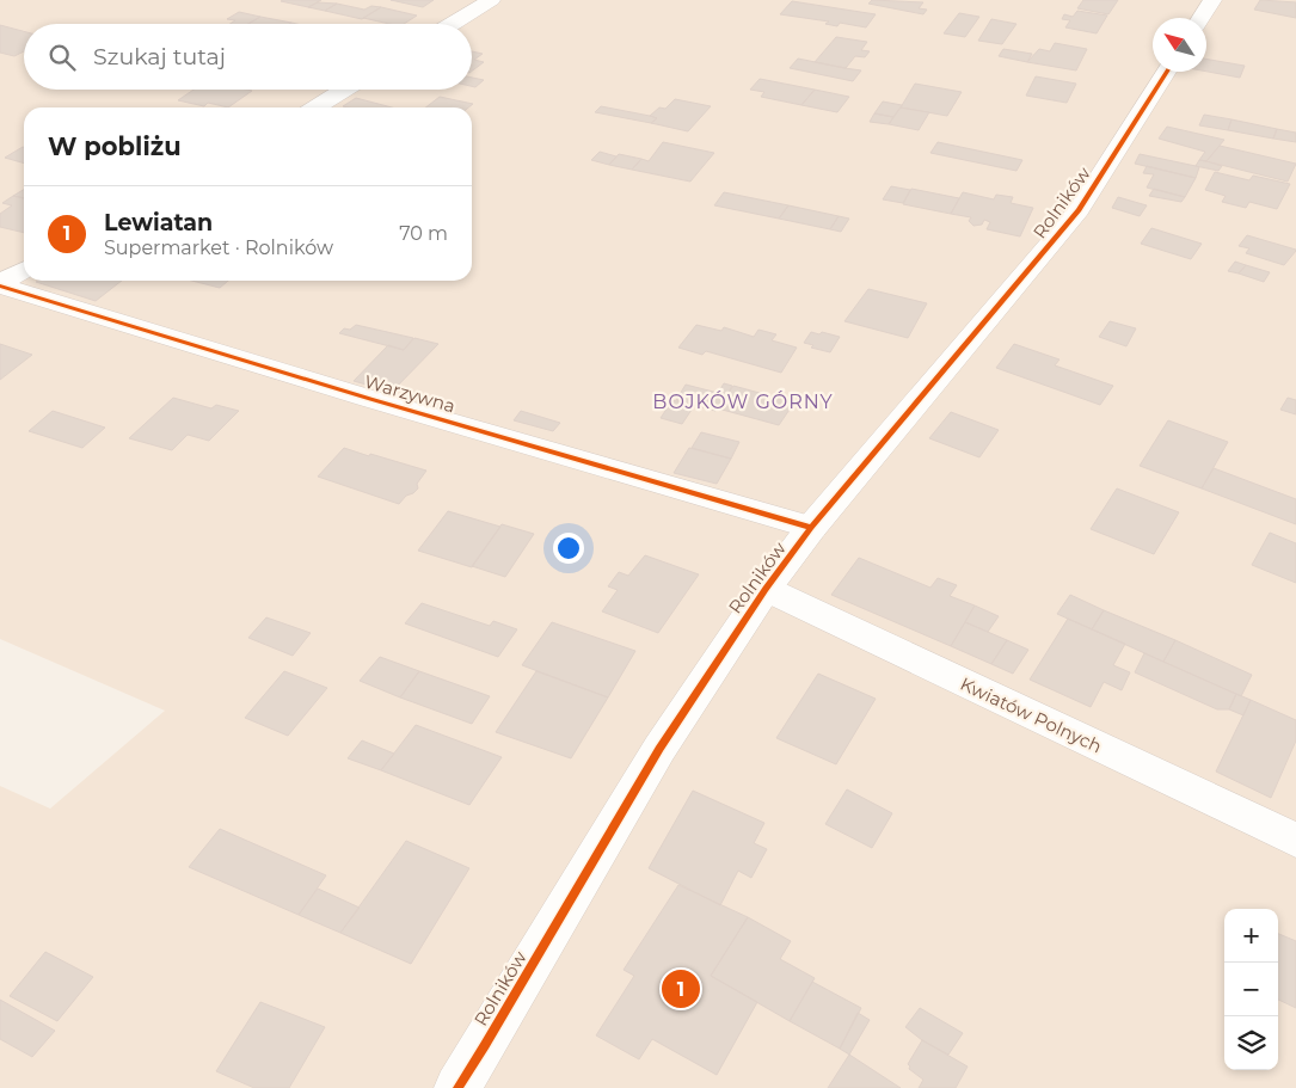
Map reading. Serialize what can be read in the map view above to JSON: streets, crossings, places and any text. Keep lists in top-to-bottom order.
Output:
{
  "streets": {
    "street": ["Rolników", "Warzywna", "Kwiatów Polnych"]
  },
  "crossings": [
    ["Rolników", "Warzywna"],
    ["Rolników", "Kwiatów Polnych"]
  ],
  "districts": ["BOJKÓW GÓRNY"],
  "north": "top left",
  "page": {
    "search": "Szukaj tutaj",
    "heading": "W pobliżu",
    "list": [
      {
        "mark": "1",
        "name": "Lewiatan",
        "note": "Supermarket · Rolników",
        "value": "70 m"
      }
    ],
    "map_buttons": ["+", "−"],
    "pins": "1"
  }
}
